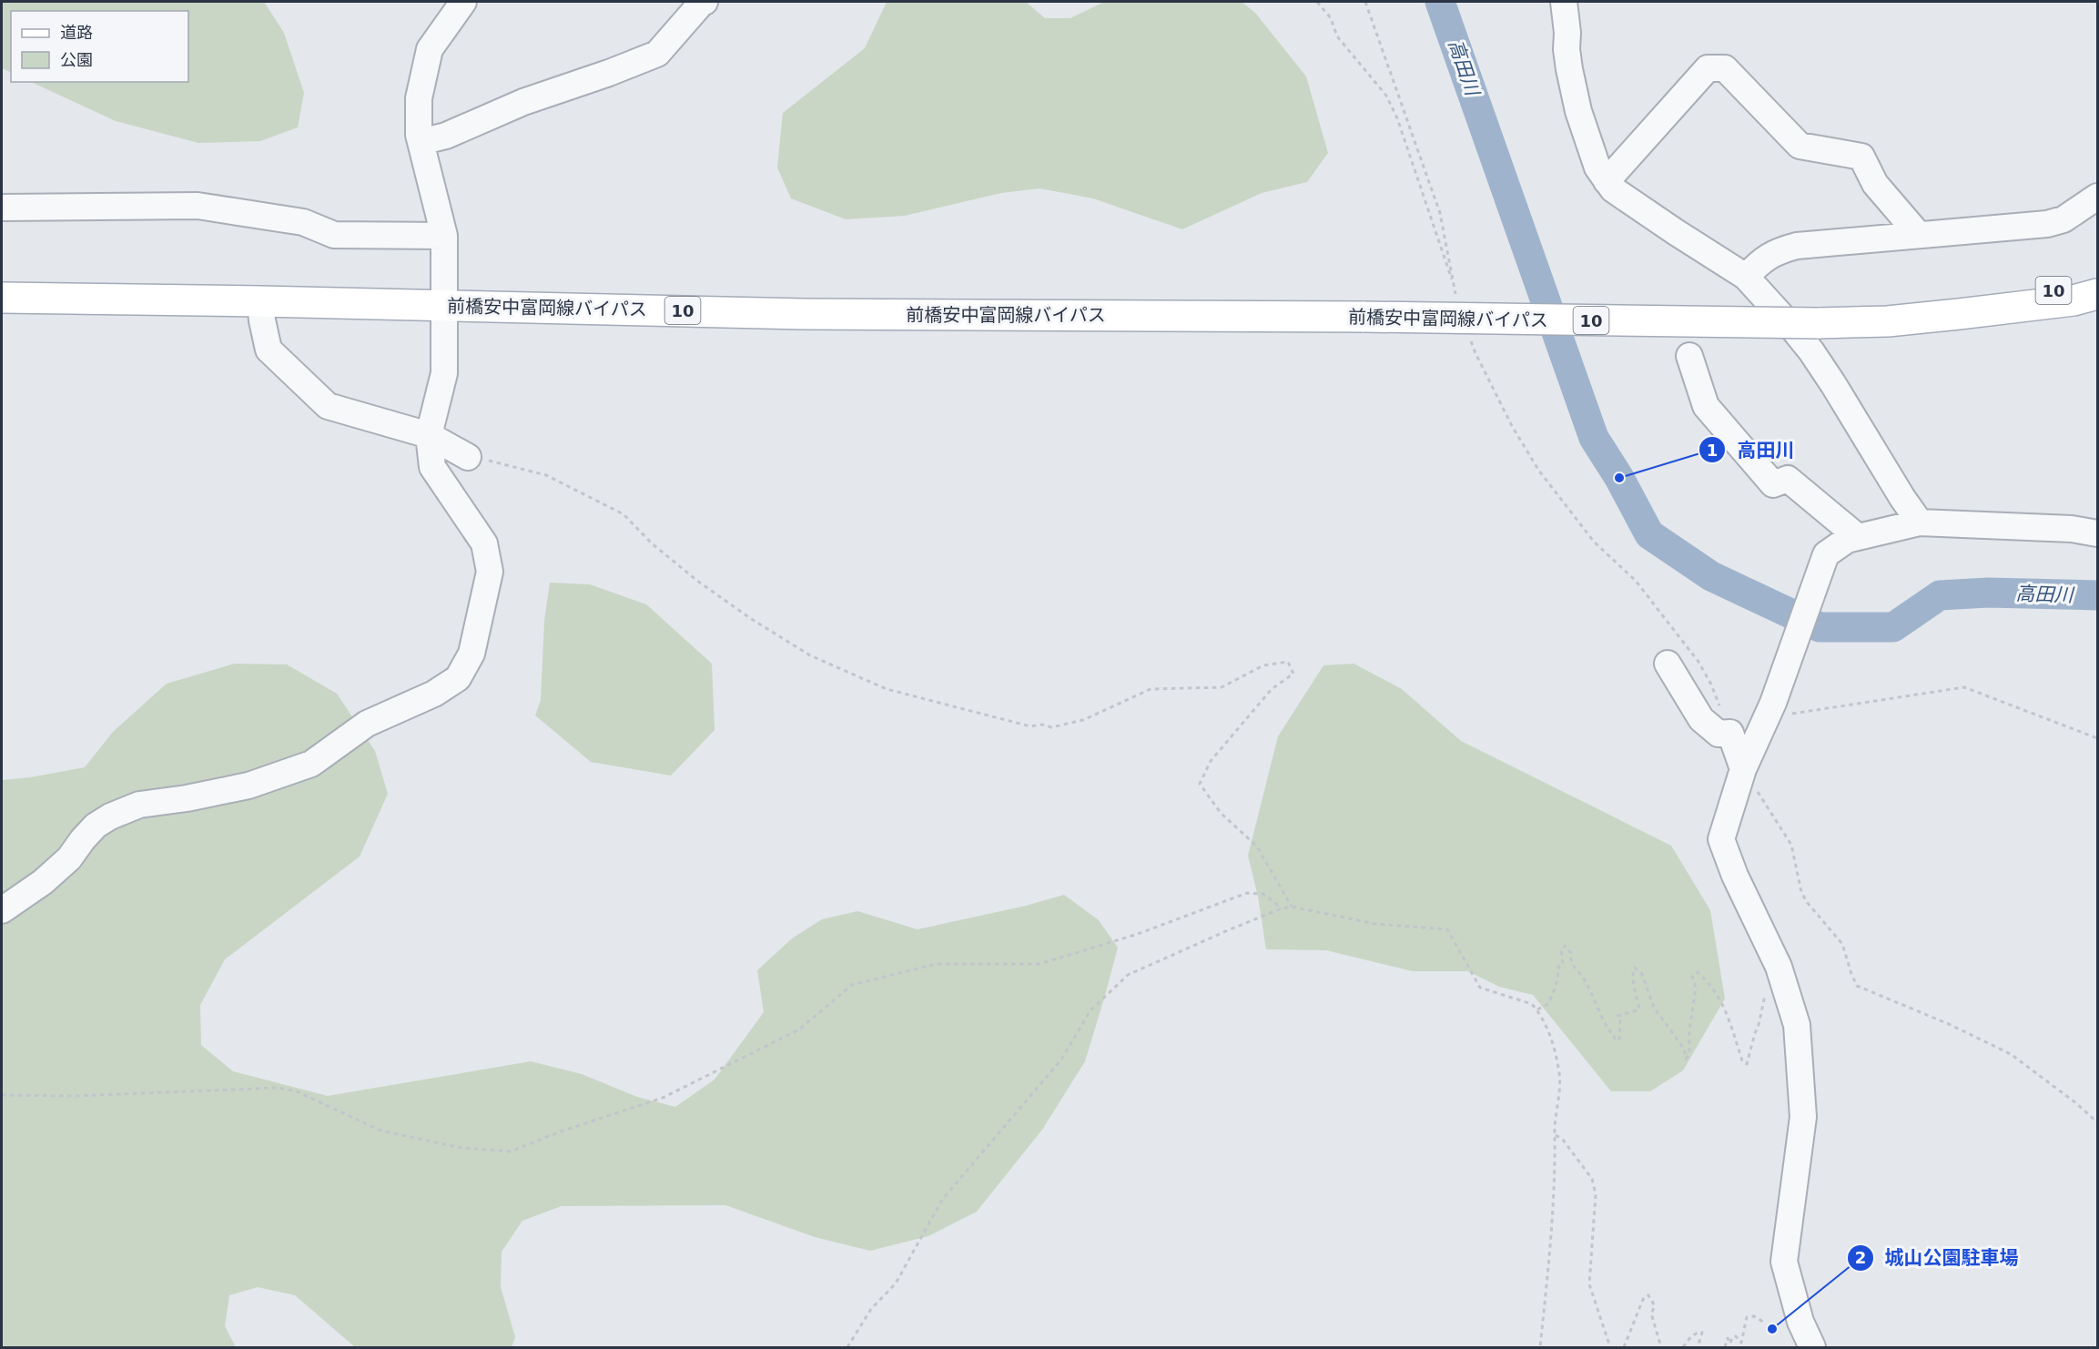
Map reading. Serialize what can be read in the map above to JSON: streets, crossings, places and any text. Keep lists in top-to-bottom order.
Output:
{
  "streets": {
    "main road": ["10", "前橋安中富岡線バイパス"]
  },
  "water": ["高田川"],
  "places": ["高田川", "城山公園駐車場"],
  "legend": ["道路", "公園"]
}
